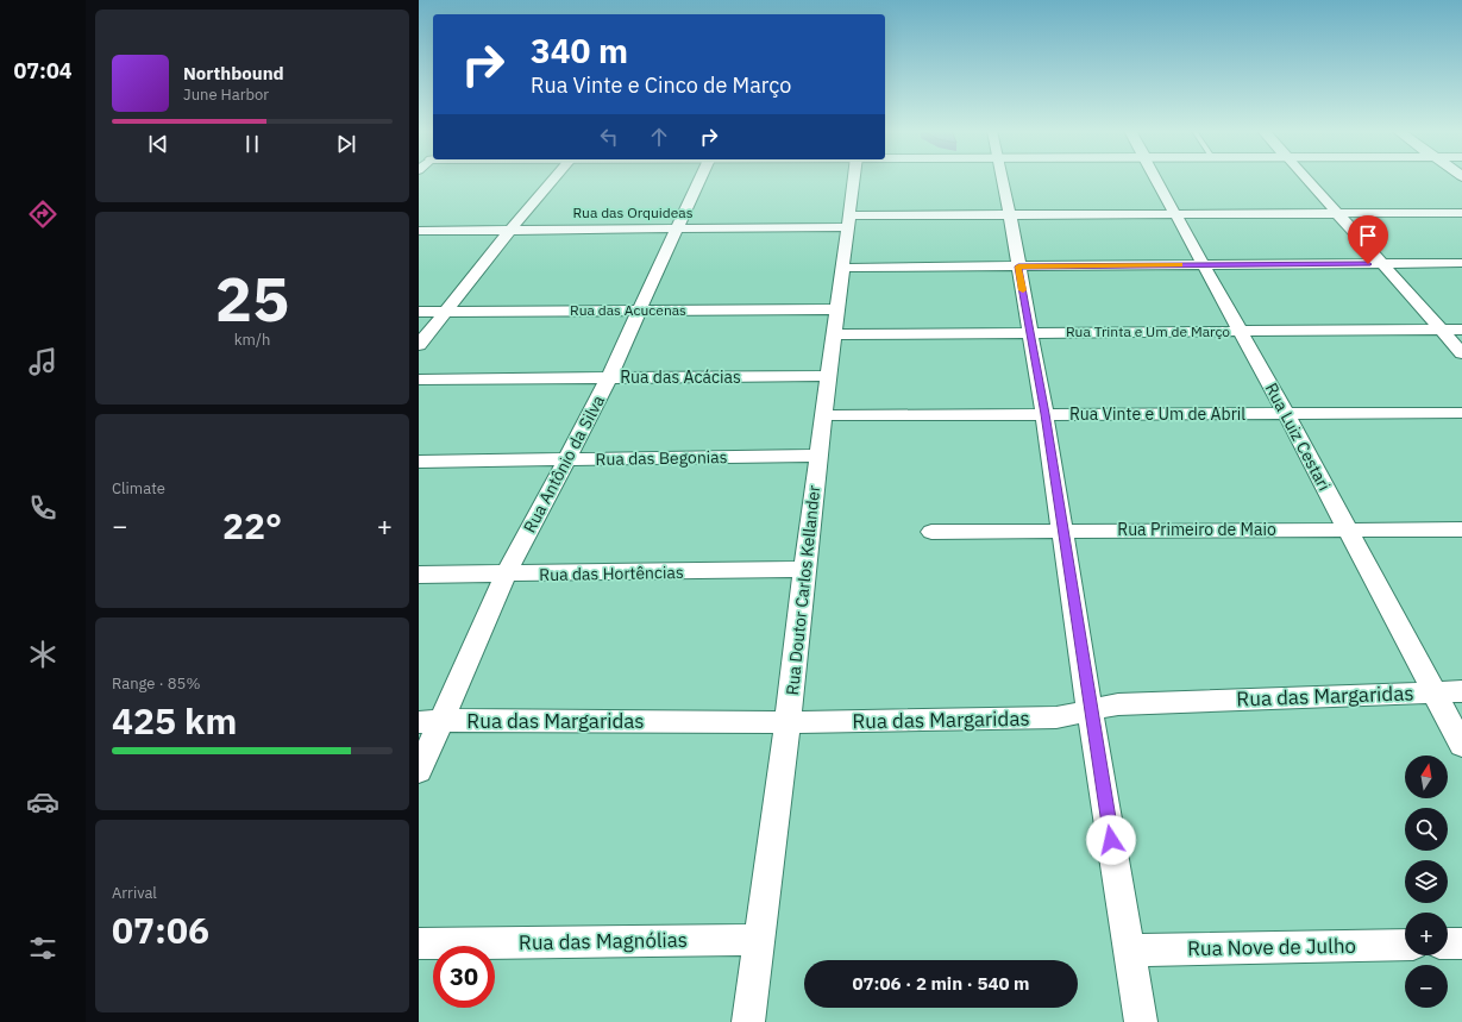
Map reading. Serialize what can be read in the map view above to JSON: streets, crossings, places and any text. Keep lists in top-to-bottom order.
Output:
{
  "streets": {
    "street": [
      "Rua das Orquideas",
      "Rua das Acucenas",
      "Rua Trinta e Um de Março",
      "Rua das Acácias",
      "Rua Vinte e Um de Abril",
      "Rua Luiz Cestari",
      "Rua das Begonias",
      "Rua Antônio da Silva",
      "Rua Primeiro de Maio",
      "Rua das Hortências",
      "Rua Doutor Carlos Kellander",
      "Rua das Margaridas",
      "Rua das Magnólias",
      "Rua Nove de Julho"
    ]
  },
  "crossings": [
    ["Rua das Orquideas", "Rua Luiz Cestari"],
    ["Rua das Orquideas", "Rua Antônio da Silva"],
    ["Rua das Orquideas", "Rua Doutor Carlos Kellander"],
    ["Rua das Acucenas", "Rua Antônio da Silva"],
    ["Rua das Acucenas", "Rua Doutor Carlos Kellander"],
    ["Rua Trinta e Um de Março", "Rua Luiz Cestari"],
    ["Rua Trinta e Um de Março", "Rua Doutor Carlos Kellander"],
    ["Rua das Acácias", "Rua Antônio da Silva"],
    ["Rua das Acácias", "Rua Doutor Carlos Kellander"],
    ["Rua Vinte e Um de Abril", "Rua Luiz Cestari"],
    ["Rua Vinte e Um de Abril", "Rua Doutor Carlos Kellander"],
    ["Rua Luiz Cestari", "Rua Primeiro de Maio"],
    ["Rua Luiz Cestari", "Rua das Margaridas"],
    ["Rua das Begonias", "Rua Antônio da Silva"],
    ["Rua das Begonias", "Rua Doutor Carlos Kellander"],
    ["Rua Antônio da Silva", "Rua das Hortências"],
    ["Rua Antônio da Silva", "Rua das Margaridas"],
    ["Rua das Hortências", "Rua Doutor Carlos Kellander"],
    ["Rua Doutor Carlos Kellander", "Rua das Margaridas"],
    ["Rua Doutor Carlos Kellander", "Rua das Magnólias"]
  ],
  "north": "top",
  "page": {
    "tabs": "07:04",
    "turn": ["340 m", "Rua Vinte e Cinco de Março"],
    "song": ["Northbound", "June Harbor"],
    "tile": [
      ["25", "km/h"],
      "Climate",
      ["Range · 85%", "425 km"],
      ["Arrival", "07:06"]
    ],
    "heat": ["−", "22°", "+"],
    "map_buttons": ["+", "−"],
    "limit": "30",
    "trip": "07:06 · 2 min · 540 m"
  }
}
